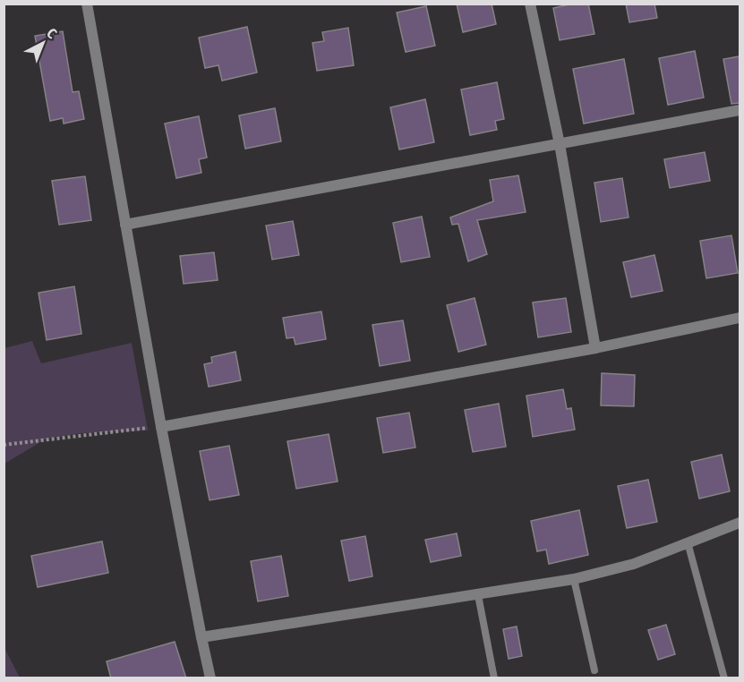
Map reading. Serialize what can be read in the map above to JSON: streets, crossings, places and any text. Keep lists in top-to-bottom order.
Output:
{
  "north": "top right"
}
